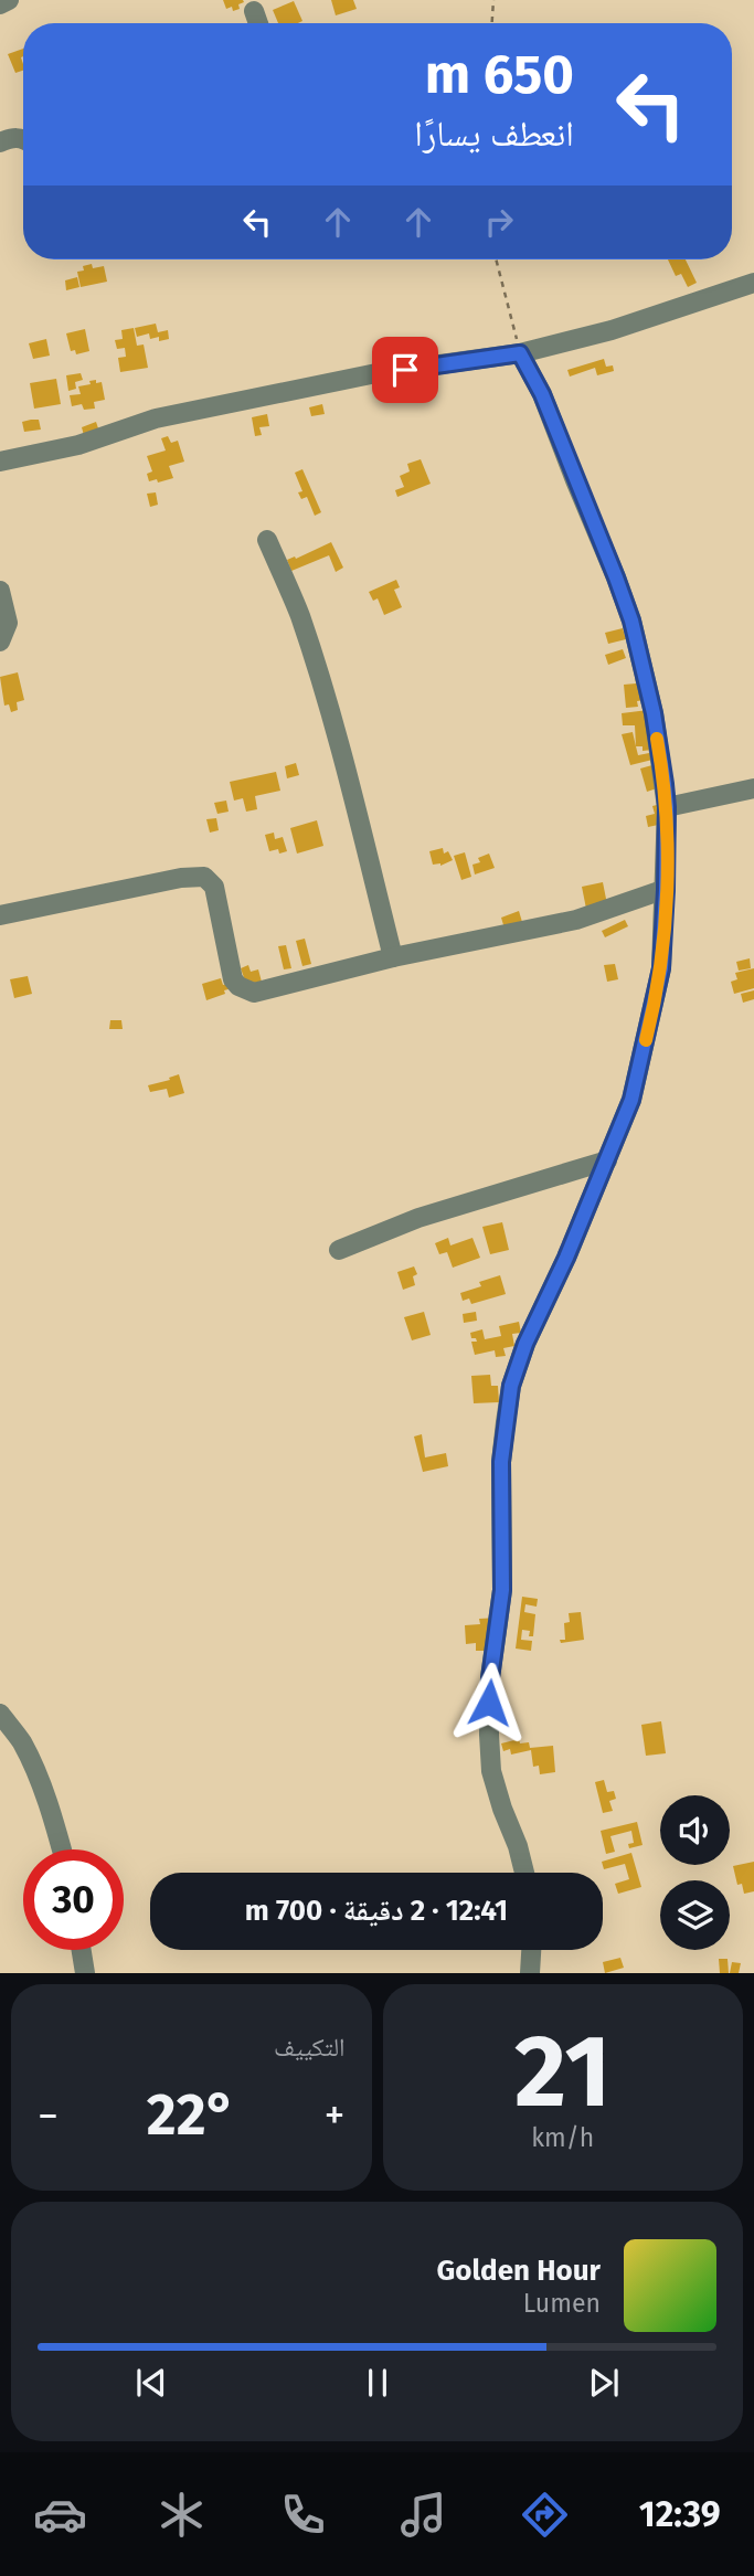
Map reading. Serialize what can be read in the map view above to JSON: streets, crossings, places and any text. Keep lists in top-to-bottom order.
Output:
{
  "page": {
    "turn": ["650 m", "انعطف يسارًا"],
    "limit": "30",
    "trip": "12:41 · 2 دقيقة · 700 m",
    "tile": [
      ["21", "km/h"],
      "التكييف"
    ],
    "heat": ["−", "22°", "+"],
    "song": ["Golden Hour", "Lumen"],
    "tabs": "12:39"
  }
}
